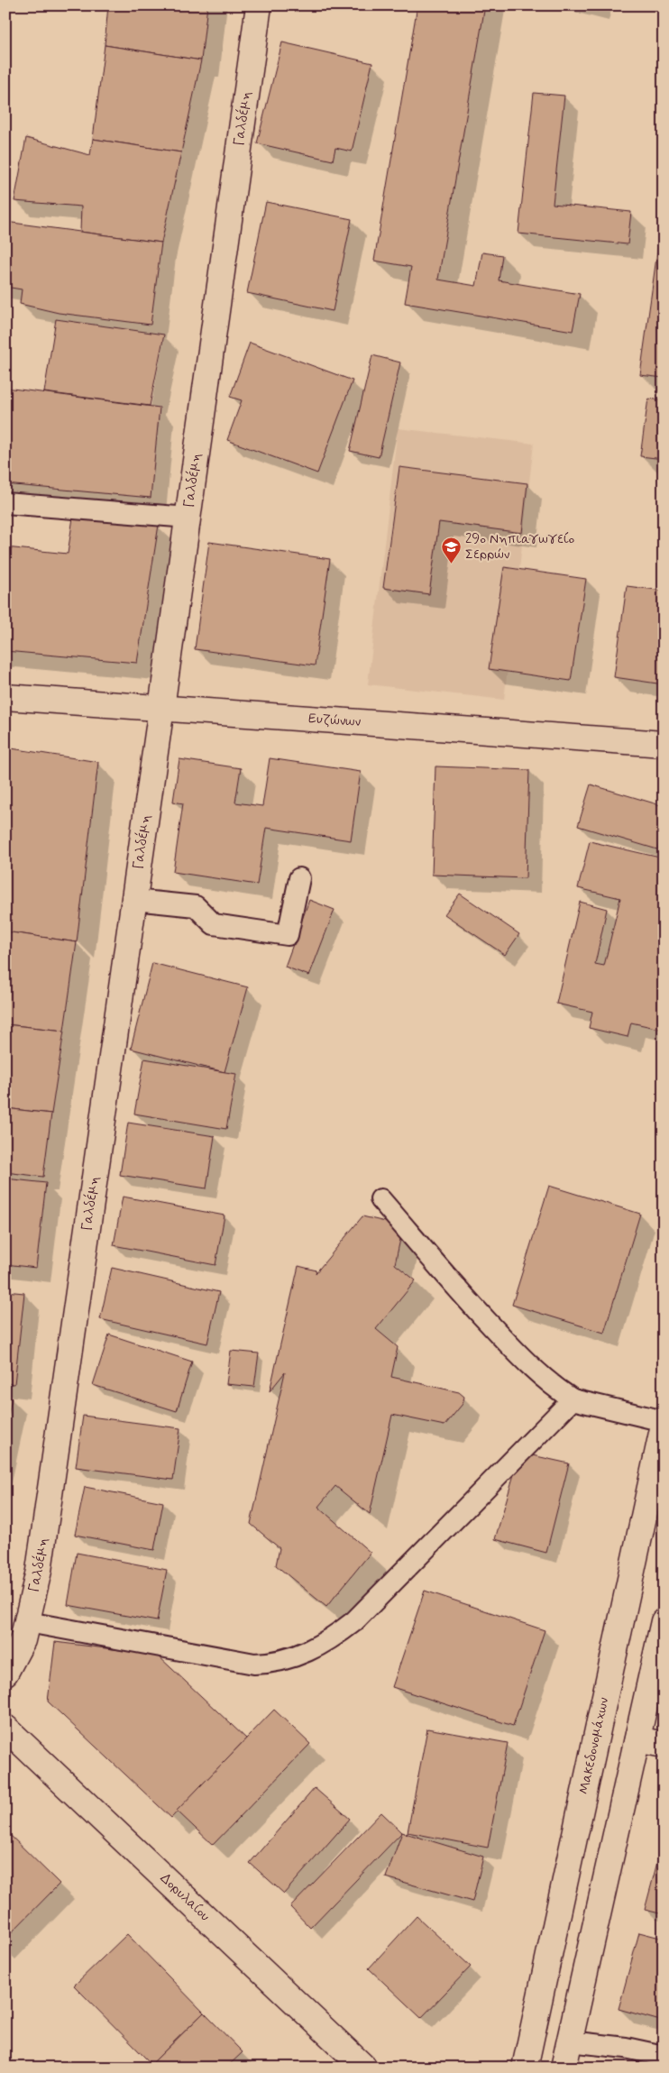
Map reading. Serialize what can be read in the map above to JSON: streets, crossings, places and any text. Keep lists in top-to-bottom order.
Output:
{
  "streets": {
    "street": [
      "Γαλδέμη",
      "Ευζώνων",
      "Μακεδονομάχων",
      "Δορυλαίου"
    ]
  },
  "crossings": [
    ["Γαλδέμη", "Ευζώνων"]
  ],
  "places": {
    "school or university": ["29ο Νηπιαγωγείο Σερρών"]
  }
}
